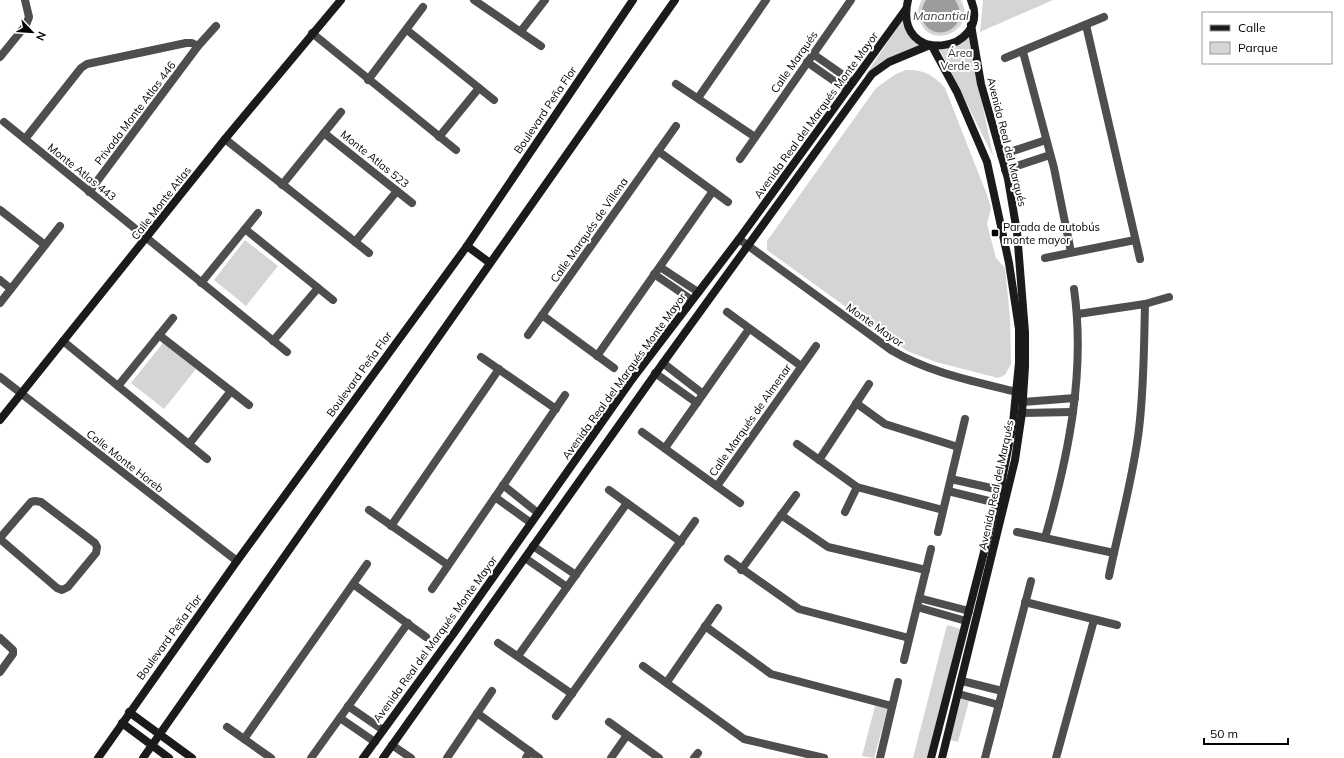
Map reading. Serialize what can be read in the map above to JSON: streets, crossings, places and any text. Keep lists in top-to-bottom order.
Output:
{
  "streets": {
    "street": [
      "Calle Marqués",
      "Boulevard Peña Flor",
      "Privada Monte Atlas 446",
      "Avenida Real del Marqués Monte Mayor",
      "Avenida Real del Marqués",
      "Monte Atlas 523",
      "Monte Atlas 443",
      "Calle Monte Atlas",
      "Calle Marqués de Villena",
      "Monte Mayor",
      "Calle Marqués de Almenar",
      "Calle Monte Horeb"
    ]
  },
  "crossings": [
    ["Boulevard Peña Flor", "Calle Monte Horeb"],
    ["Privada Monte Atlas 446", "Monte Atlas 443"],
    ["Avenida Real del Marqués Monte Mayor", "Avenida Real del Marqués"],
    ["Avenida Real del Marqués Monte Mayor", "Monte Mayor"],
    ["Avenida Real del Marqués", "Monte Mayor"],
    ["Monte Atlas 443", "Calle Monte Atlas"],
    ["Calle Monte Atlas", "Calle Monte Horeb"]
  ],
  "water": ["Manantial"],
  "parks": ["Área Verde 3"],
  "places": {
    "transit": ["Parada de autobús monte mayor"]
  },
  "legend": ["Calle", "Parque"],
  "scale_bar": "50 m",
  "north": "bottom right"
}
